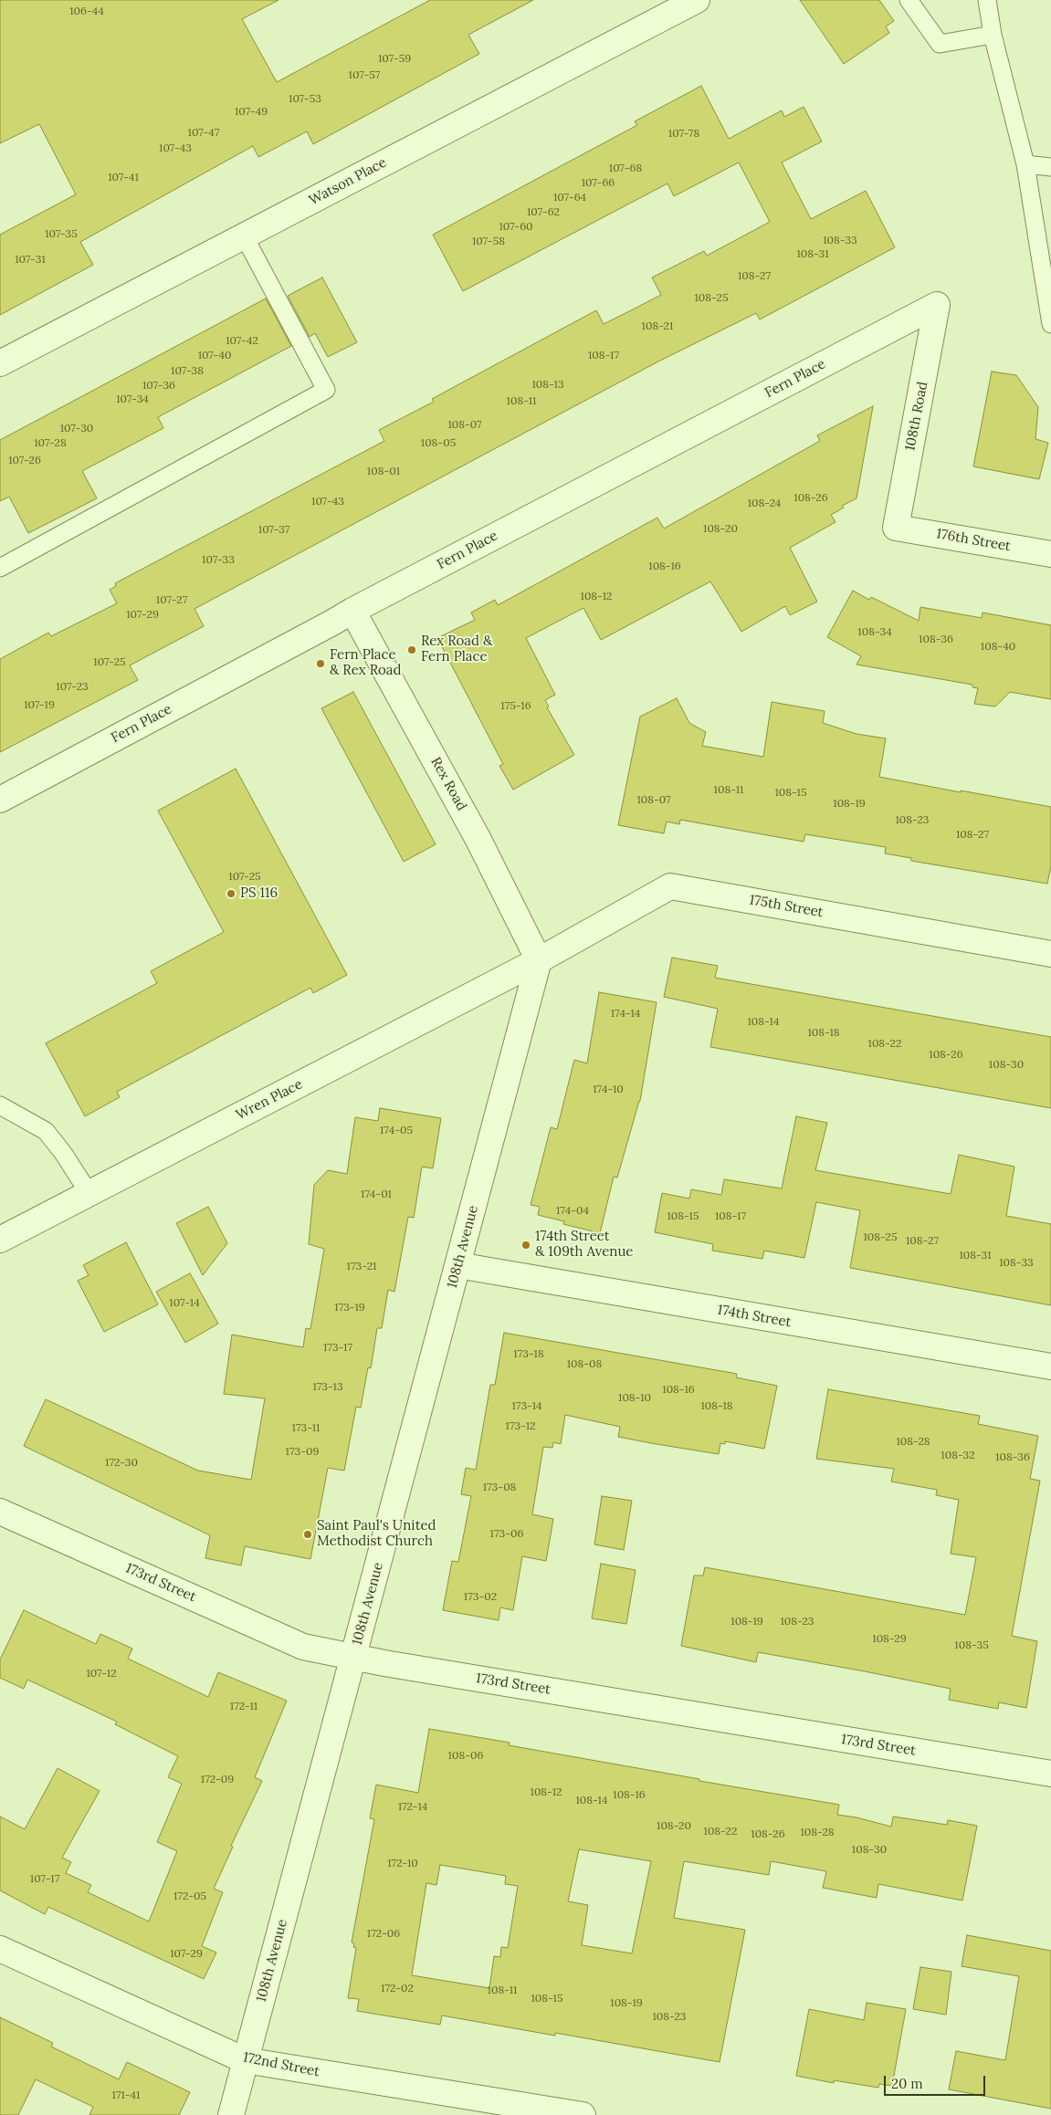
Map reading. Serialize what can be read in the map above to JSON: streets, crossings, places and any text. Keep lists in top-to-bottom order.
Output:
{
  "streets": {
    "street": [
      "Watson Place",
      "Fern Place",
      "108th Road",
      "176th Street",
      "Rex Road",
      "175th Street",
      "Wren Place",
      "108th Avenue",
      "174th Street",
      "173rd Street",
      "172nd Street"
    ]
  },
  "crossings": [
    ["Fern Place", "108th Road"],
    ["Fern Place", "Rex Road"],
    ["108th Road", "176th Street"],
    ["Rex Road", "175th Street"],
    ["Rex Road", "Wren Place"],
    ["Rex Road", "108th Avenue"],
    ["175th Street", "Wren Place"],
    ["175th Street", "108th Avenue"],
    ["Wren Place", "108th Avenue"],
    ["108th Avenue", "174th Street"],
    ["108th Avenue", "173rd Street"],
    ["108th Avenue", "172nd Street"]
  ],
  "places": [
    "Rex Road & Fern Place",
    "Fern Place & Rex Road",
    "PS 116",
    "174th Street & 109th Avenue",
    "Saint Paul's United Methodist Church"
  ],
  "house_numbers": [
    "106-44",
    "107-59",
    "107-57",
    "107-53",
    "107-49",
    "107-47",
    "107-78",
    "107-43",
    "107-68",
    "107-41",
    "107-66",
    "107-64",
    "107-62",
    "107-60",
    "107-35",
    "108-33",
    "107-58",
    "108-31",
    "107-31",
    "108-27",
    "108-25",
    "108-21",
    "107-42",
    "107-40",
    "108-17",
    "107-38",
    "108-13",
    "107-36",
    "107-34",
    "108-11",
    "108-07",
    "107-30",
    "107-28",
    "108-05",
    "107-26",
    "108-01",
    "108-26",
    "107-43",
    "108-24",
    "108-20",
    "107-37",
    "107-33",
    "108-16",
    "108-12",
    "107-27",
    "107-29",
    "108-34",
    "108-36",
    "108-40",
    "107-25",
    "107-23",
    "107-19",
    "175-16",
    "108-11",
    "108-15",
    "108-07",
    "108-19",
    "108-23",
    "108-27",
    "107-25",
    "174-14",
    "108-14",
    "108-18",
    "108-22",
    "108-26",
    "108-30",
    "174-10",
    "174-05",
    "174-01",
    "174-04",
    "108-15",
    "108-17",
    "108-25",
    "108-27",
    "108-31",
    "108-33",
    "173-21",
    "107-14",
    "173-19",
    "173-17",
    "173-18",
    "108-08",
    "173-13",
    "108-16",
    "108-10",
    "173-14",
    "108-18",
    "173-12",
    "173-11",
    "108-28",
    "173-09",
    "108-32",
    "108-36",
    "172-30",
    "173-08",
    "173-06",
    "173-02",
    "108-19",
    "108-23",
    "108-29",
    "108-35",
    "107-12",
    "172-11",
    "108-06",
    "172-09",
    "108-12",
    "108-16",
    "108-14",
    "172-14",
    "108-20",
    "108-22",
    "108-28",
    "108-26",
    "108-30",
    "172-10",
    "107-17",
    "172-05",
    "172-06",
    "107-29",
    "172-02",
    "108-11",
    "108-15",
    "108-19",
    "108-23",
    "171-41"
  ],
  "scale_bar": "20 m"
}
